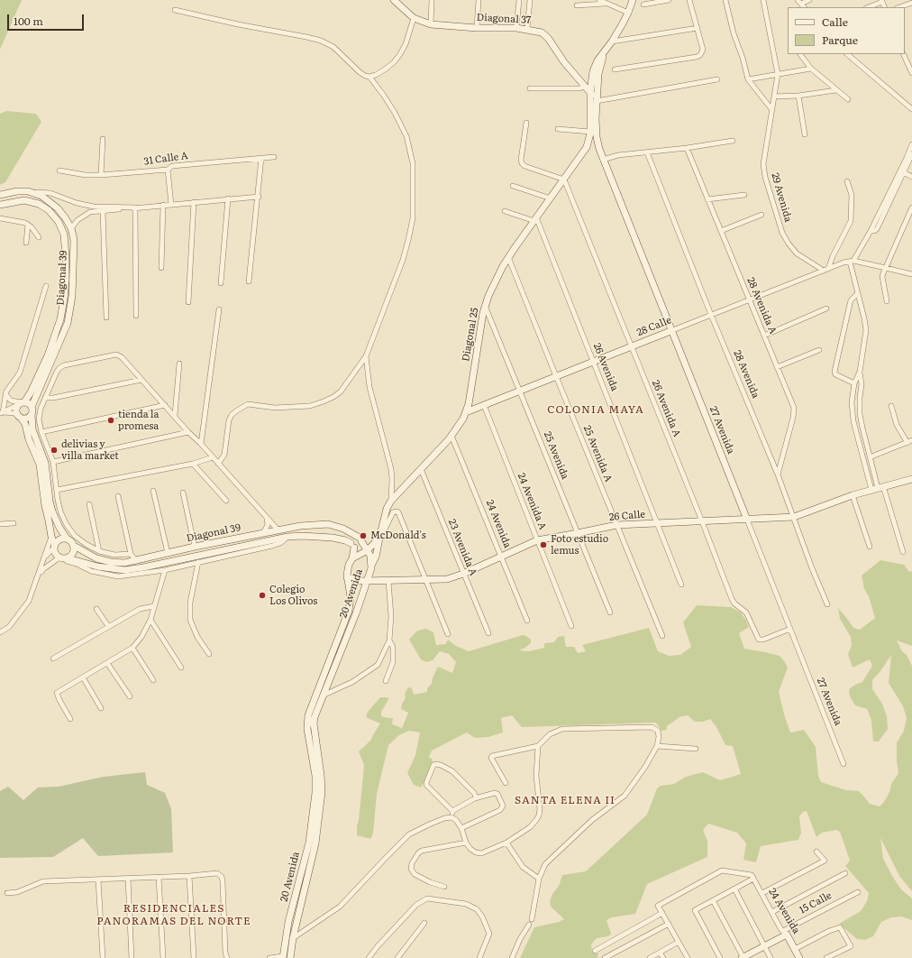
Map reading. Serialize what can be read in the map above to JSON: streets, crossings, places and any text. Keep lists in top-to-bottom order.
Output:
{
  "streets": {
    "main road": [
      "Diagonal 37",
      "Diagonal 39",
      "28 Calle",
      "Diagonal 25",
      "27 Avenida",
      "26 Calle",
      "24 Avenida",
      "20 Avenida",
      "15 Calle"
    ],
    "street": [
      "31 Calle A",
      "29 Avenida",
      "28 Avenida A",
      "26 Avenida",
      "28 Avenida",
      "26 Avenida A",
      "25 Avenida A",
      "25 Avenida",
      "24 Avenida A",
      "23 Avenida A"
    ]
  },
  "crossings": [
    ["Diagonal 37", "Diagonal 25"],
    ["Diagonal 37", "27 Avenida"],
    ["29 Avenida", "28 Calle"],
    ["Diagonal 39", "20 Avenida"],
    ["28 Avenida A", "28 Calle"],
    ["28 Avenida A", "28 Avenida"],
    ["28 Calle", "Diagonal 25"],
    ["28 Calle", "26 Avenida"],
    ["28 Calle", "28 Avenida"],
    ["28 Calle", "26 Avenida A"],
    ["28 Calle", "27 Avenida"],
    ["28 Calle", "25 Avenida A"],
    ["28 Calle", "25 Avenida"],
    ["28 Calle", "24 Avenida A"],
    ["Diagonal 25", "26 Avenida"],
    ["Diagonal 25", "26 Avenida A"],
    ["Diagonal 25", "27 Avenida"],
    ["Diagonal 25", "25 Avenida A"],
    ["Diagonal 25", "25 Avenida"],
    ["Diagonal 25", "24 Avenida"],
    ["Diagonal 25", "23 Avenida A"],
    ["Diagonal 25", "20 Avenida"],
    ["26 Avenida", "26 Calle"],
    ["28 Avenida", "26 Calle"],
    ["26 Avenida A", "27 Avenida"],
    ["26 Avenida A", "26 Calle"],
    ["27 Avenida", "26 Calle"],
    ["25 Avenida A", "26 Calle"],
    ["25 Avenida", "26 Calle"],
    ["24 Avenida A", "26 Calle"],
    ["26 Calle", "24 Avenida"],
    ["26 Calle", "23 Avenida A"],
    ["26 Calle", "20 Avenida"],
    ["24 Avenida", "15 Calle"]
  ],
  "districts": ["COLONIA MAYA", "SANTA ELENA II", "RESIDENCIALES PANORAMAS DEL NORTE"],
  "places": [
    "tienda la promesa",
    "delivias y villa market",
    "McDonald's",
    "Foto estudio lemus",
    "Colegio Los Olivos"
  ],
  "legend": ["Calle", "Parque"],
  "scale_bar": "100 m"
}
